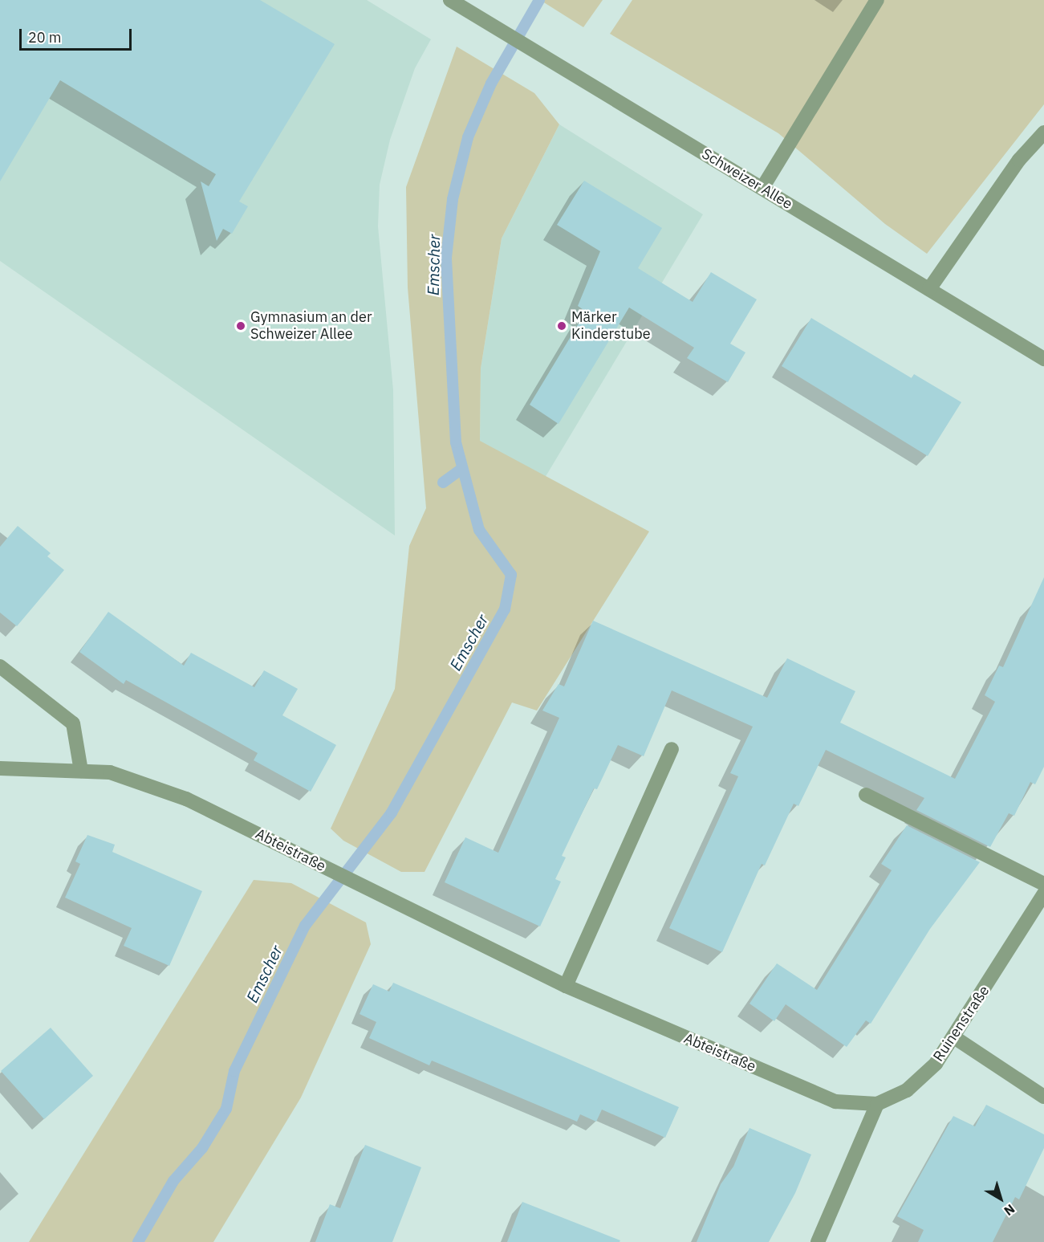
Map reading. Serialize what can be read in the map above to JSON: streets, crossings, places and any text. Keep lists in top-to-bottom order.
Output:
{
  "streets": {
    "street": ["Schweizer Allee", "Abteistraße", "Ruinenstraße"]
  },
  "crossings": [
    ["Abteistraße", "Ruinenstraße"]
  ],
  "water": ["Emscher"],
  "places": ["Gymnasium an der Schweizer Allee", "Märker Kinderstube"],
  "scale_bar": "20 m",
  "north": "bottom right"
}
